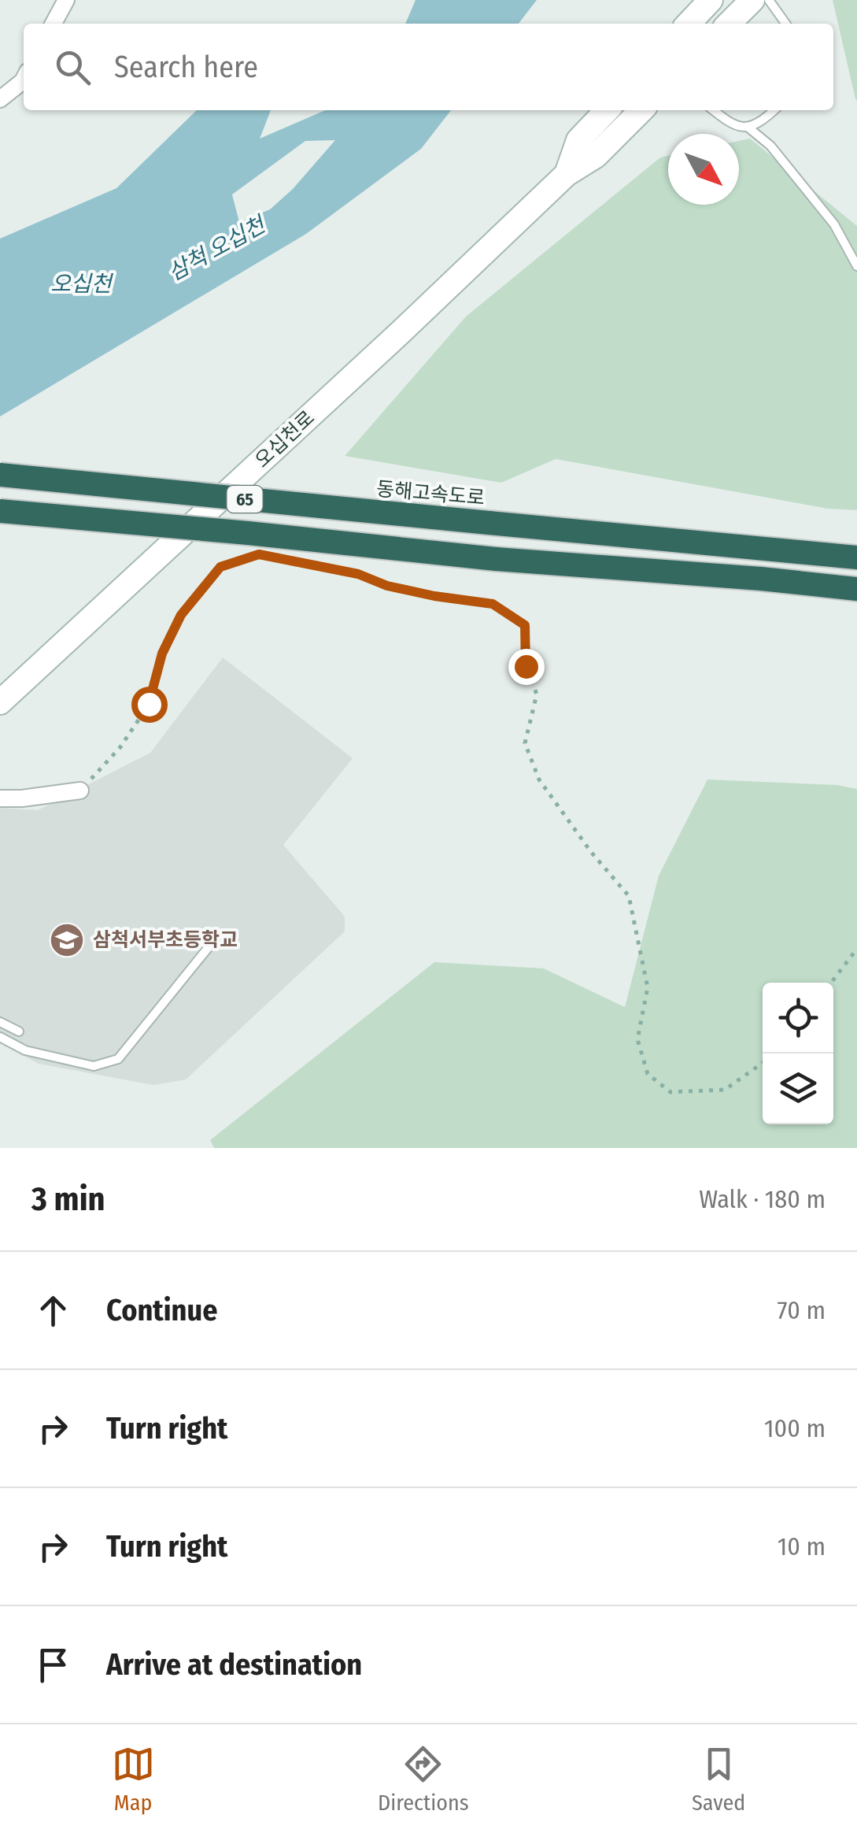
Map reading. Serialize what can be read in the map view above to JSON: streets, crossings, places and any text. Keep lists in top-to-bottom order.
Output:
{
  "streets": {
    "highway": ["동해고속도로", "65"],
    "street": ["오십천로"]
  },
  "water": ["삼척 오십천", "오십천"],
  "places": {
    "school or university": ["삼척서부초등학교"]
  },
  "north": "bottom right",
  "page": {
    "search": "Search here",
    "heading": ["3 min", "Walk · 180 m"],
    "list": [
      ["Continue", "70 m"],
      ["Turn right", "100 m"],
      ["Turn right", "10 m"],
      "Arrive at destination"
    ],
    "nav": ["Map", "Directions", "Saved"]
  }
}
